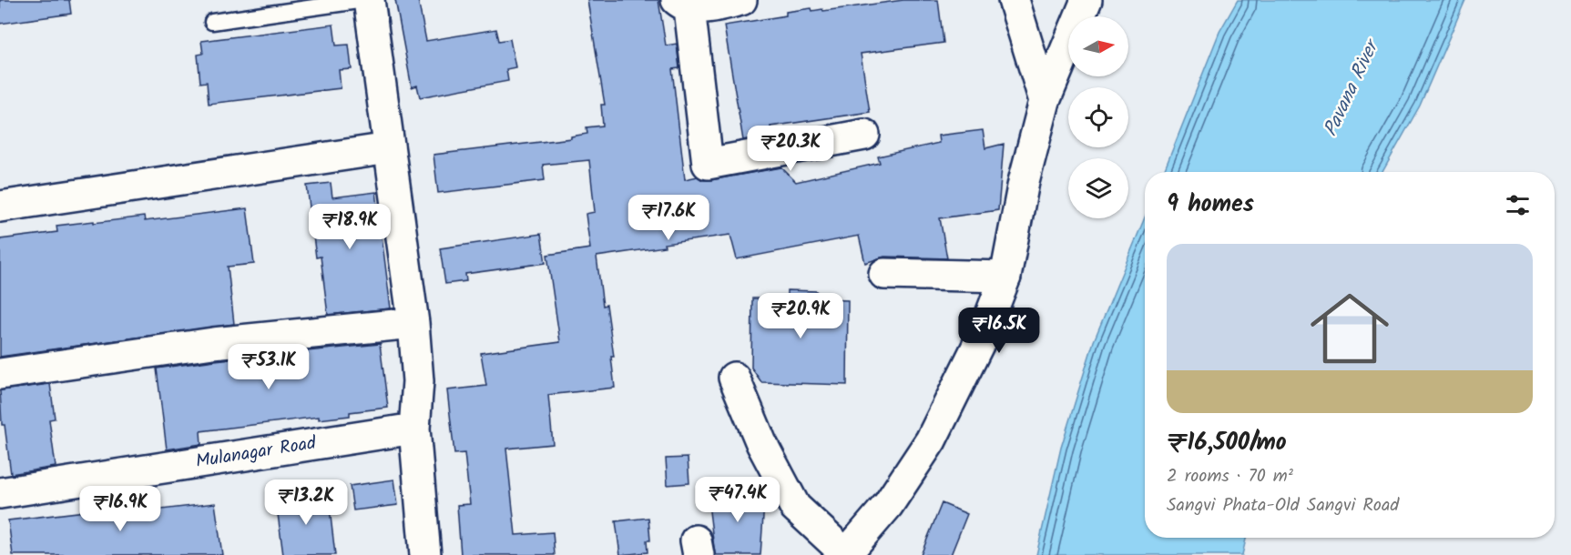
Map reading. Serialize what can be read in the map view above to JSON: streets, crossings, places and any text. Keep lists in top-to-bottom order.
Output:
{
  "streets": {
    "street": ["Mulanagar Road"]
  },
  "water": ["Pavana River"],
  "north": "right",
  "page": {
    "price": [
      "₹20.3K",
      "₹17.6K",
      "₹18.9K",
      "₹20.9K",
      "₹16.5K",
      "₹53.1K",
      "₹47.4K",
      "₹13.2K",
      "₹16.9K"
    ],
    "heading": "9 homes",
    "list": [
      {
        "name": "₹16,500/mo",
        "note": "2 rooms · 70 m² · Sangvi Phata-Old Sangvi Road"
      }
    ]
  }
}
